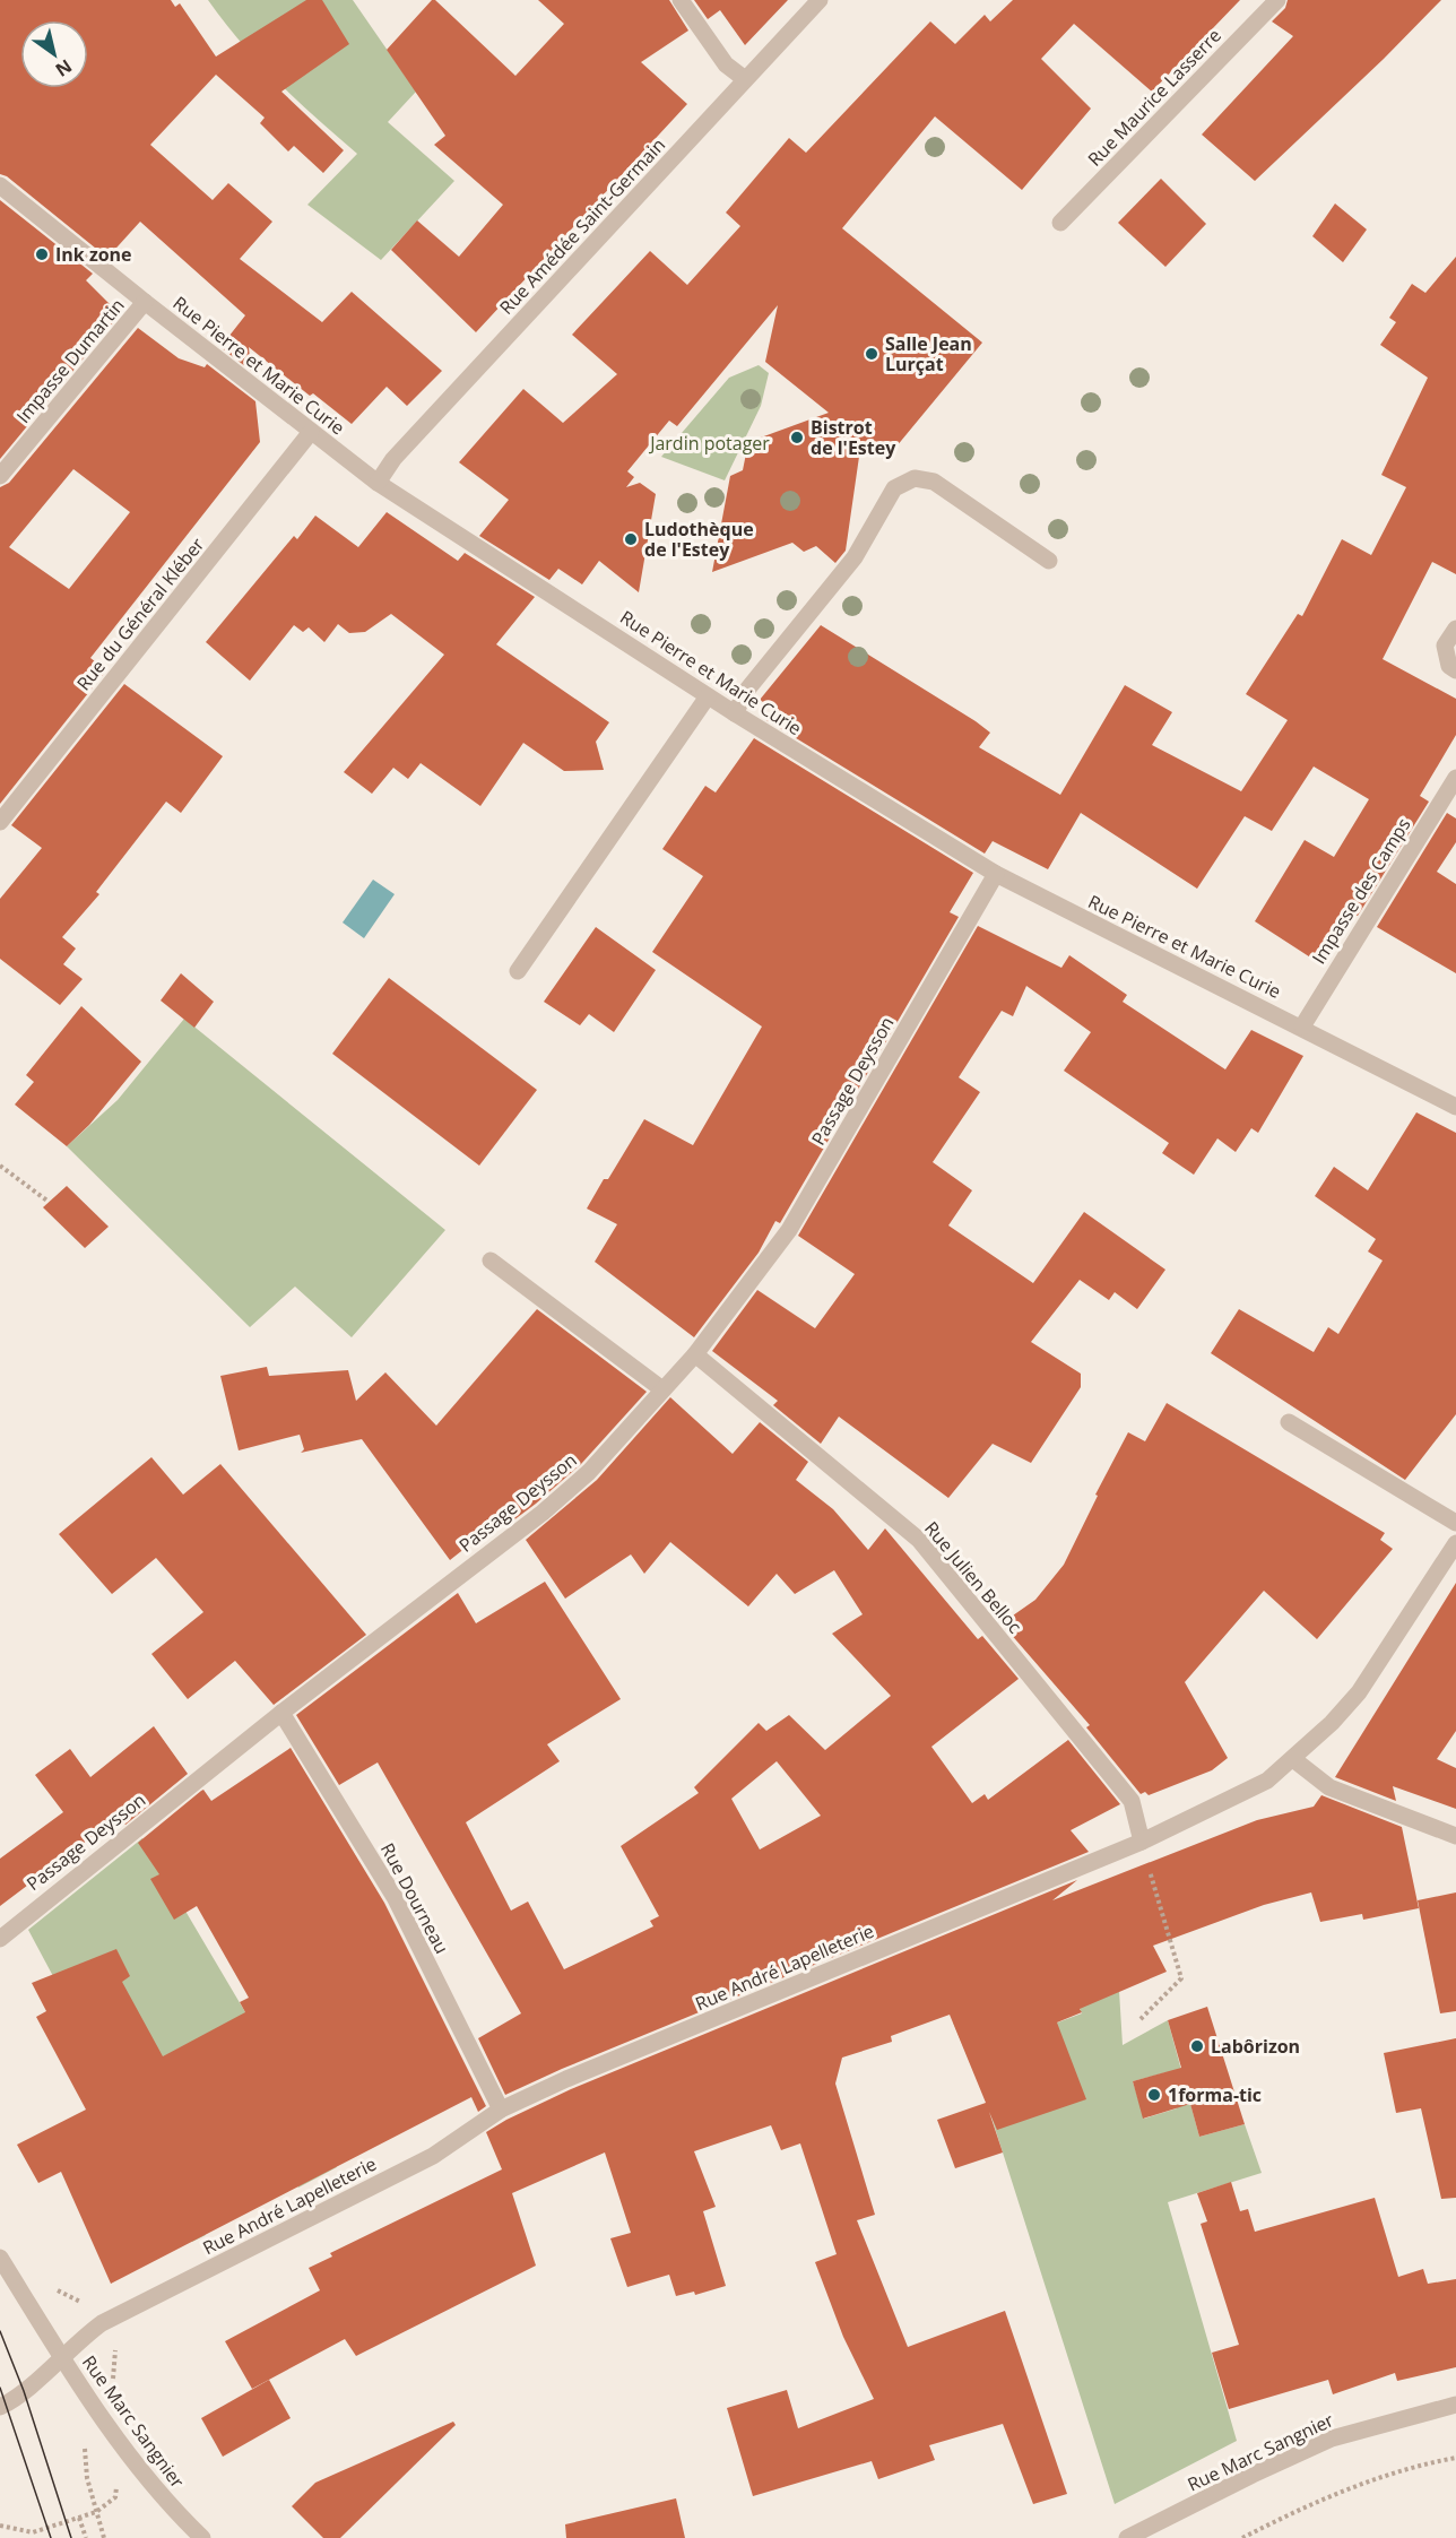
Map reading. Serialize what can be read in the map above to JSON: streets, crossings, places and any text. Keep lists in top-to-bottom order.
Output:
{
  "streets": {
    "street": [
      "Rue Maurice Lasserre",
      "Rue Amédée Saint-Germain",
      "Impasse Dumartin",
      "Rue Pierre et Marie Curie",
      "Rue du Général Kléber",
      "Impasse des Camps",
      "Passage Deysson",
      "Rue Julien Belloc",
      "Rue Dourneau",
      "Rue André Lapelleterie",
      "Rue Marc Sangnier"
    ]
  },
  "crossings": [
    ["Rue Amédée Saint-Germain", "Rue Pierre et Marie Curie"],
    ["Impasse Dumartin", "Rue Pierre et Marie Curie"],
    ["Rue Pierre et Marie Curie", "Rue du Général Kléber"],
    ["Rue Pierre et Marie Curie", "Impasse des Camps"],
    ["Rue Pierre et Marie Curie", "Passage Deysson"],
    ["Passage Deysson", "Rue Julien Belloc"],
    ["Passage Deysson", "Rue Dourneau"],
    ["Rue Julien Belloc", "Rue André Lapelleterie"],
    ["Rue Dourneau", "Rue André Lapelleterie"],
    ["Rue André Lapelleterie", "Rue Marc Sangnier"]
  ],
  "parks": ["Jardin potager"],
  "places": [
    "Ink zone",
    "Salle Jean Lurçat",
    "Bistrot de l'Estey",
    "Ludothèque de l'Estey",
    "Labôrizon",
    "1forma-tic"
  ],
  "north": "bottom right"
}
